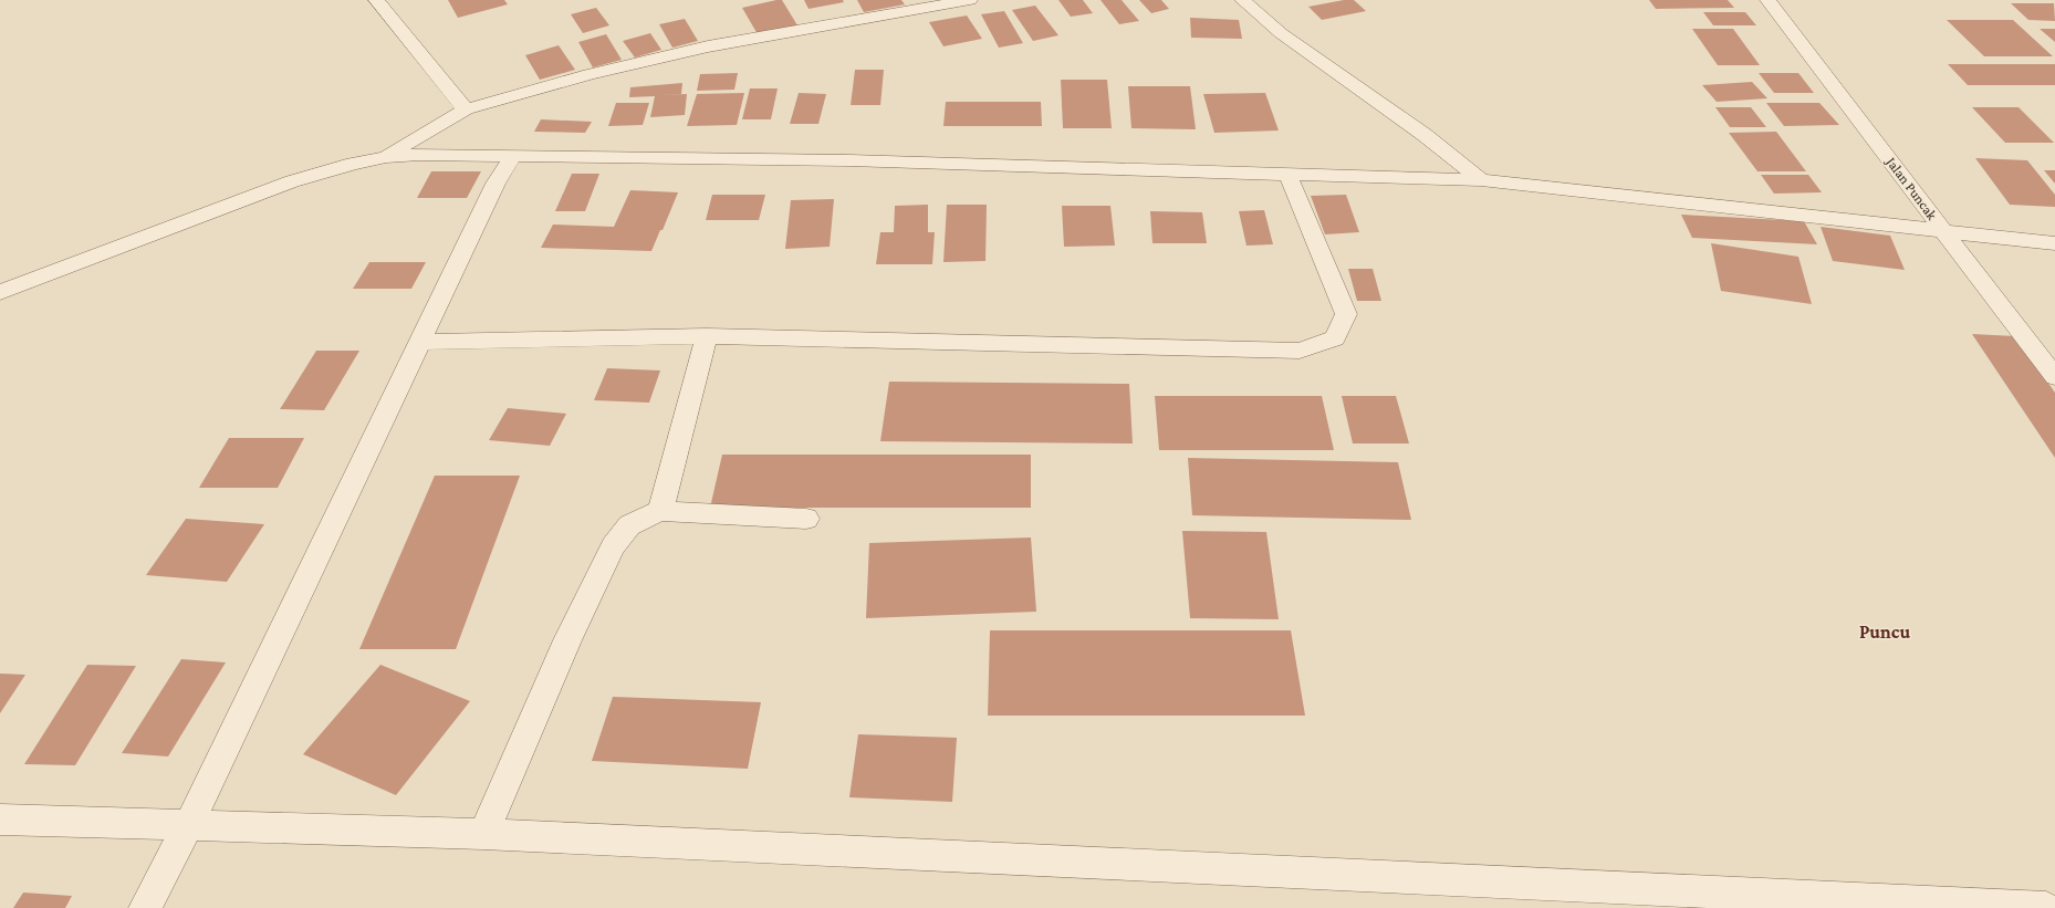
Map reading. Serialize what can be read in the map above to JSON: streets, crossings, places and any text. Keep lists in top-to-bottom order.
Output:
{
  "streets": {
    "street": ["Jalan Puncak"]
  },
  "districts": ["Puncu"]
}
